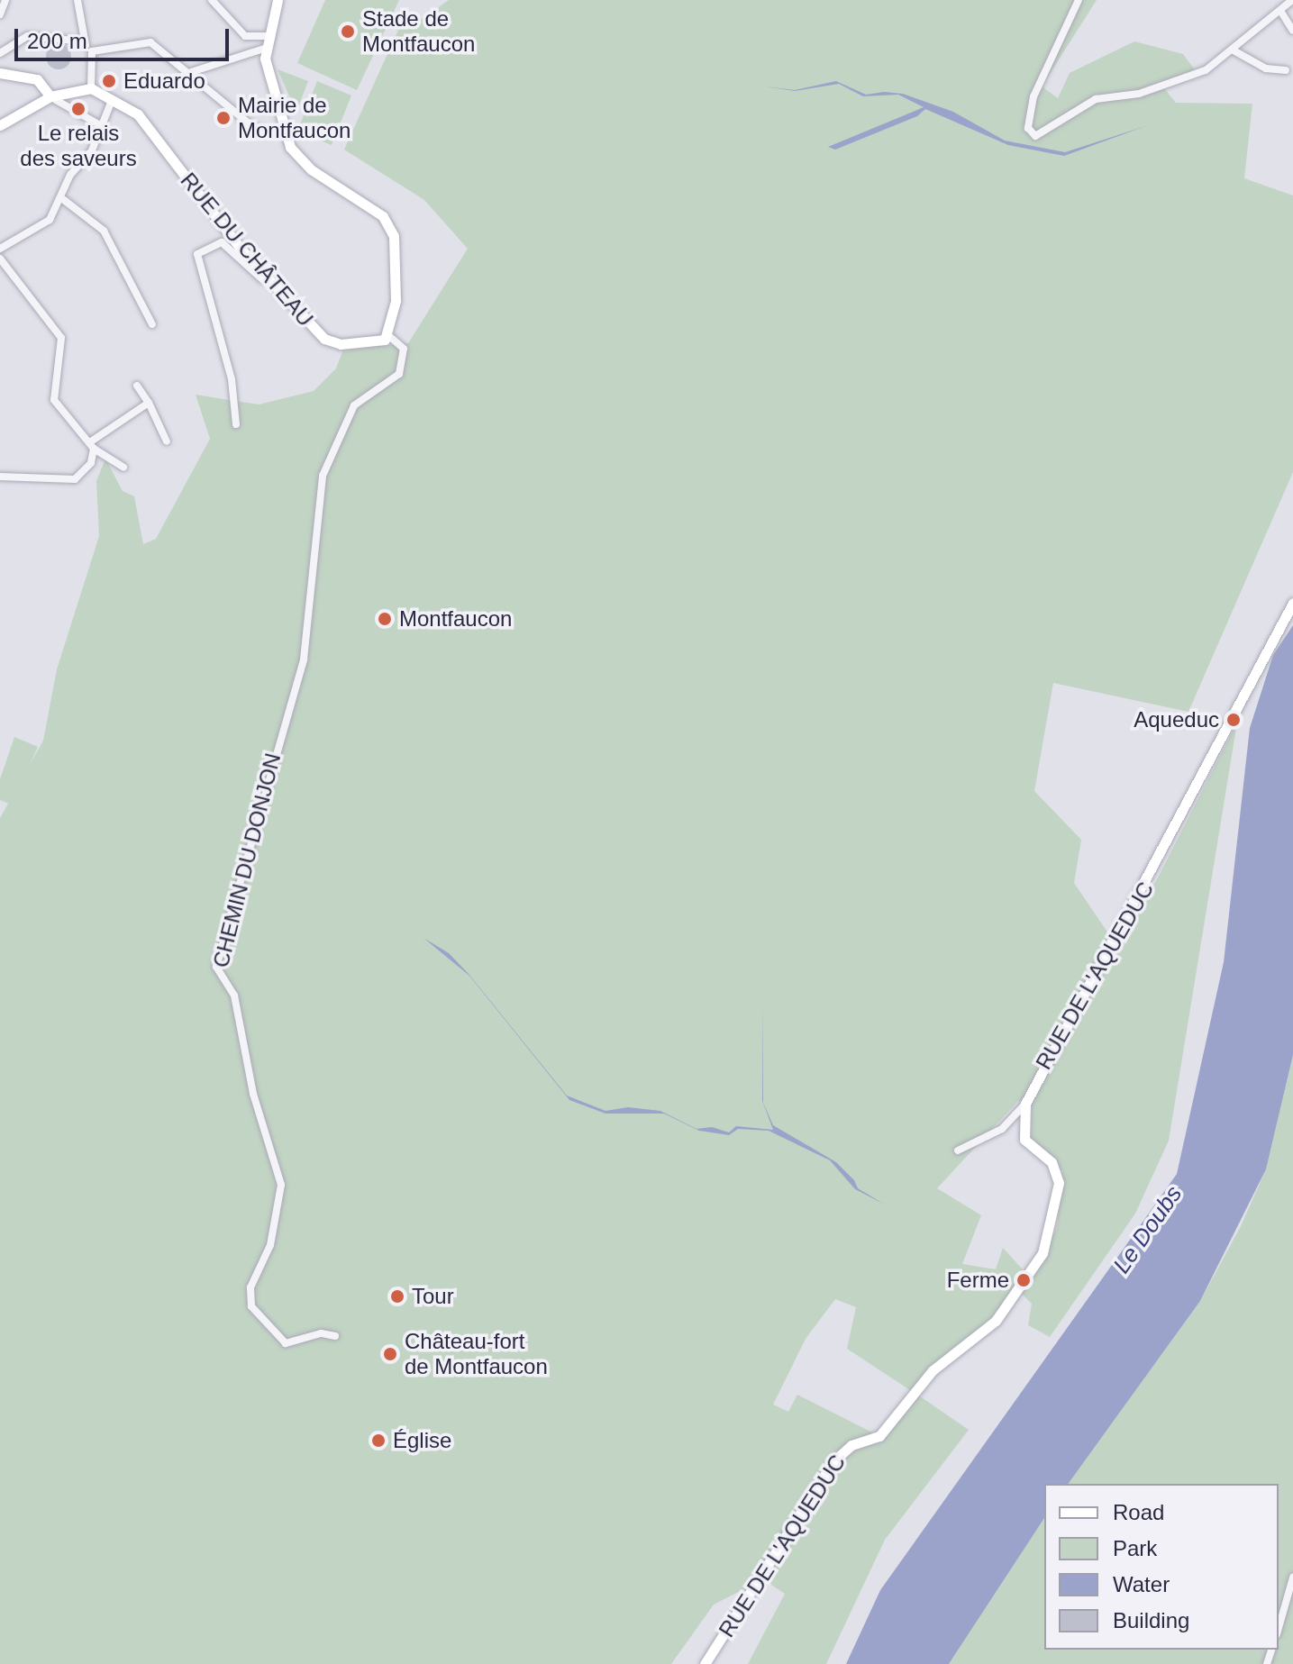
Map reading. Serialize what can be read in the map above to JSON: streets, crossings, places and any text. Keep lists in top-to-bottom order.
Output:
{
  "streets": {
    "street": ["RUE DU CHÂTEAU", "CHEMIN DU DONJON", "RUE DE L'AQUEDUC"]
  },
  "crossings": [
    ["RUE DU CHÂTEAU", "CHEMIN DU DONJON"]
  ],
  "water": ["Le Doubs"],
  "places": [
    "Stade de Montfaucon",
    "Eduardo",
    "Le relais des saveurs",
    "Mairie de Montfaucon",
    "Montfaucon",
    "Aqueduc",
    "Ferme",
    "Tour",
    "Château-fort de Montfaucon",
    "Église"
  ],
  "legend": [
    "Road",
    "Park",
    "Water",
    "Building"
  ],
  "scale_bar": "200 m"
}
